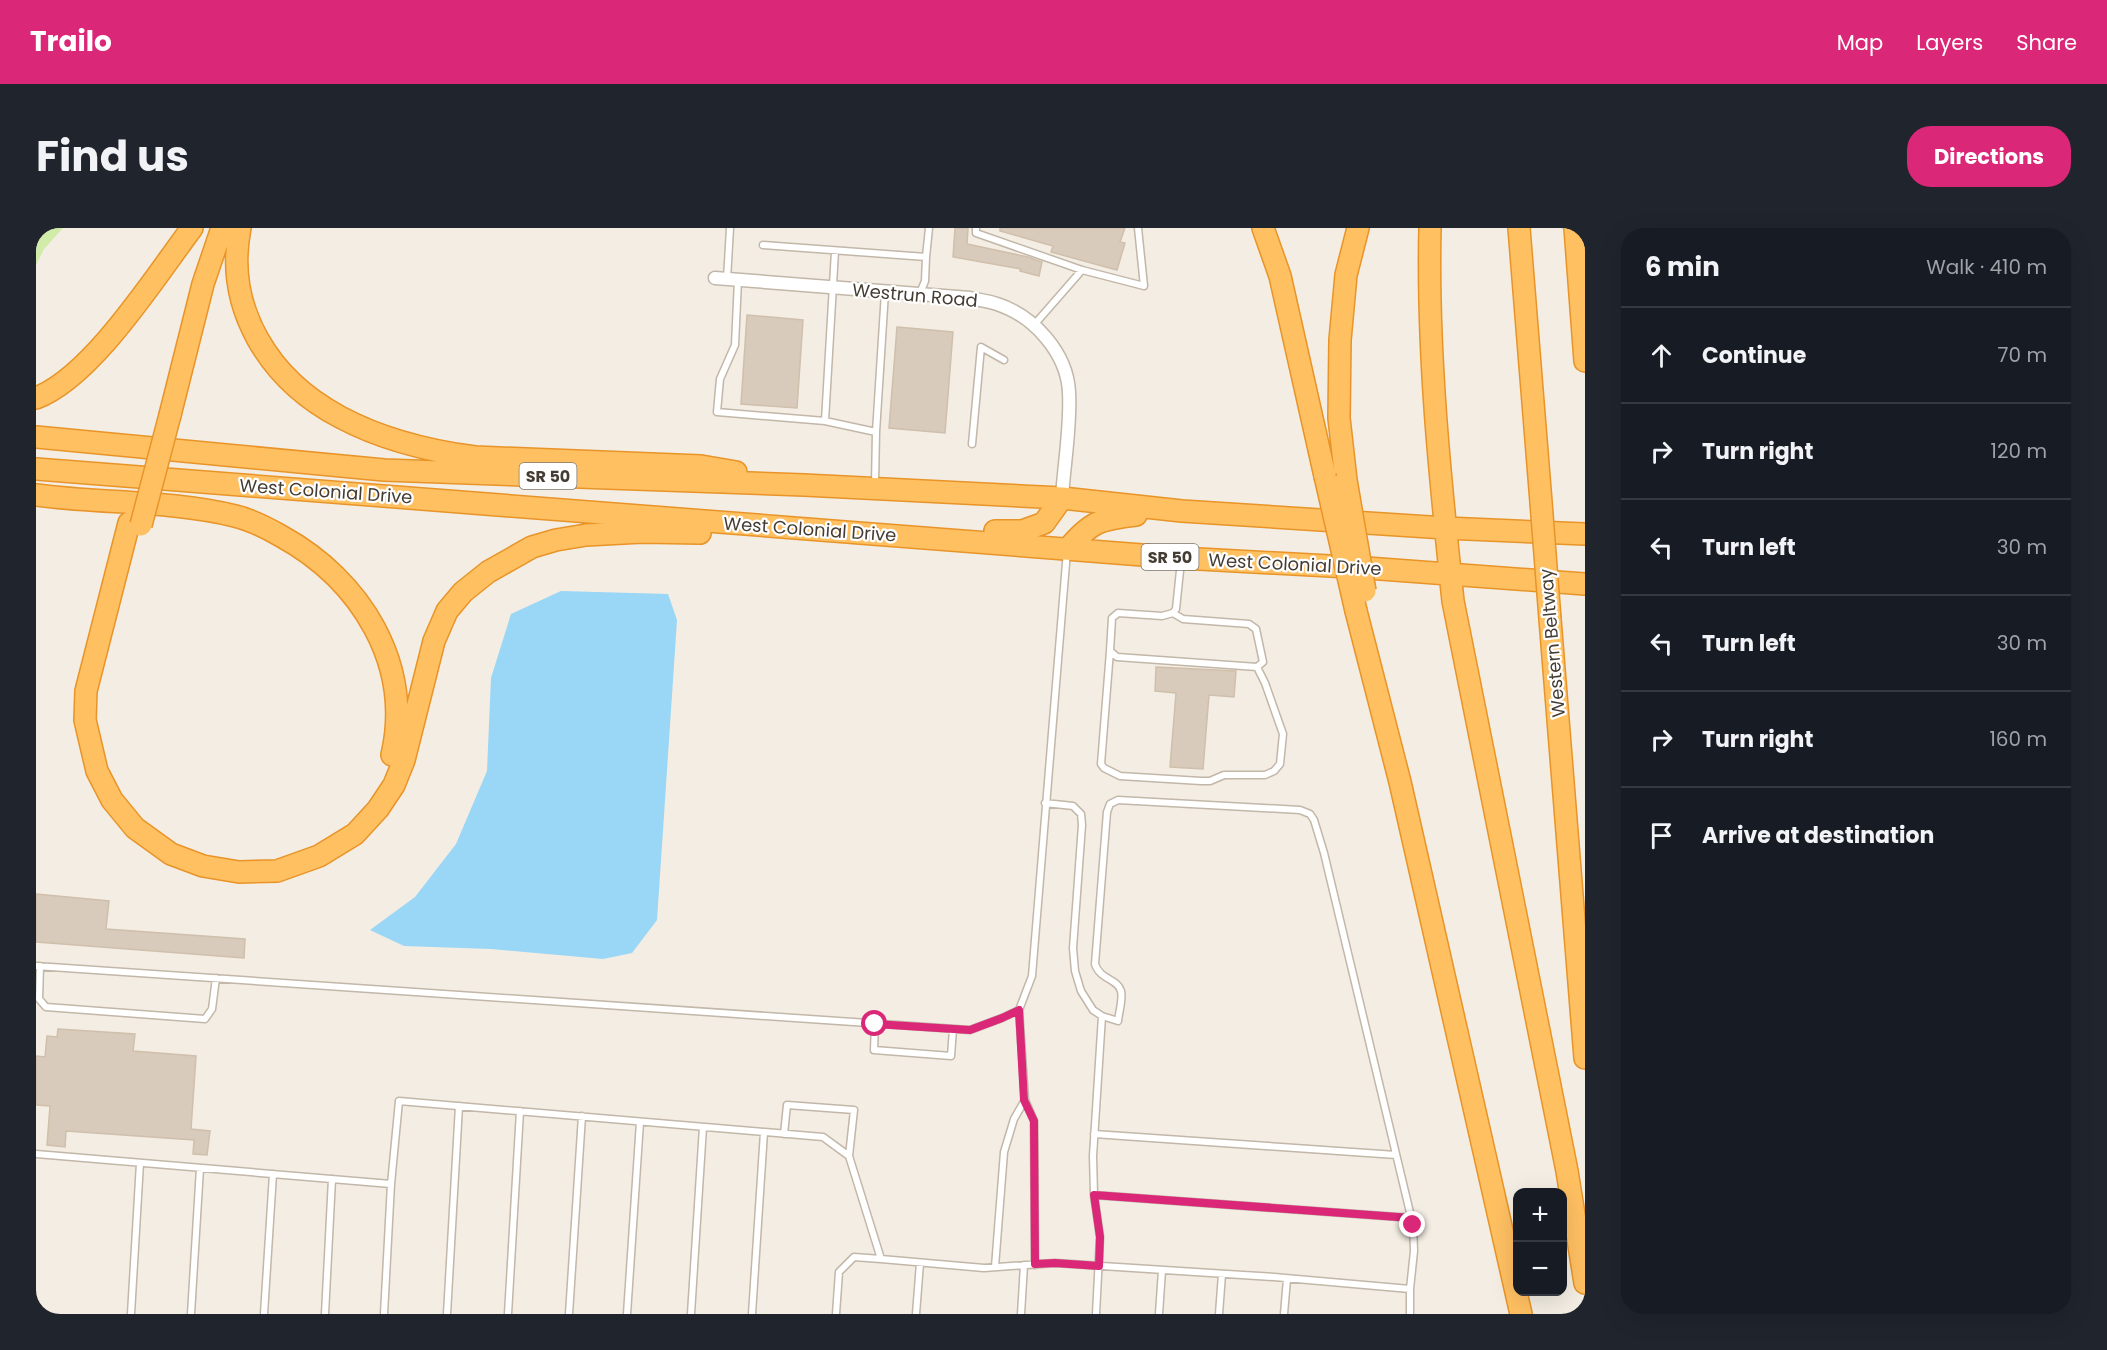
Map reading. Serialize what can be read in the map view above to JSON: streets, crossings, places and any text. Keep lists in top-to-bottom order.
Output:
{
  "streets": {
    "highway": ["SR 50", "West Colonial Drive", "Western Beltway"],
    "street": ["Westrun Road"]
  },
  "crossings": [
    ["Westrun Road", "West Colonial Drive"]
  ],
  "page": {
    "header": "Trailo",
    "nav": ["Map", "Layers", "Share"],
    "title": "Find us",
    "buttons": "Directions",
    "heading": ["6 min", "Walk · 410 m"],
    "list": [
      ["Continue", "70 m"],
      ["Turn right", "120 m"],
      ["Turn left", "30 m"],
      ["Turn left", "30 m"],
      ["Turn right", "160 m"],
      "Arrive at destination"
    ],
    "map_buttons": ["+", "−"]
  }
}
